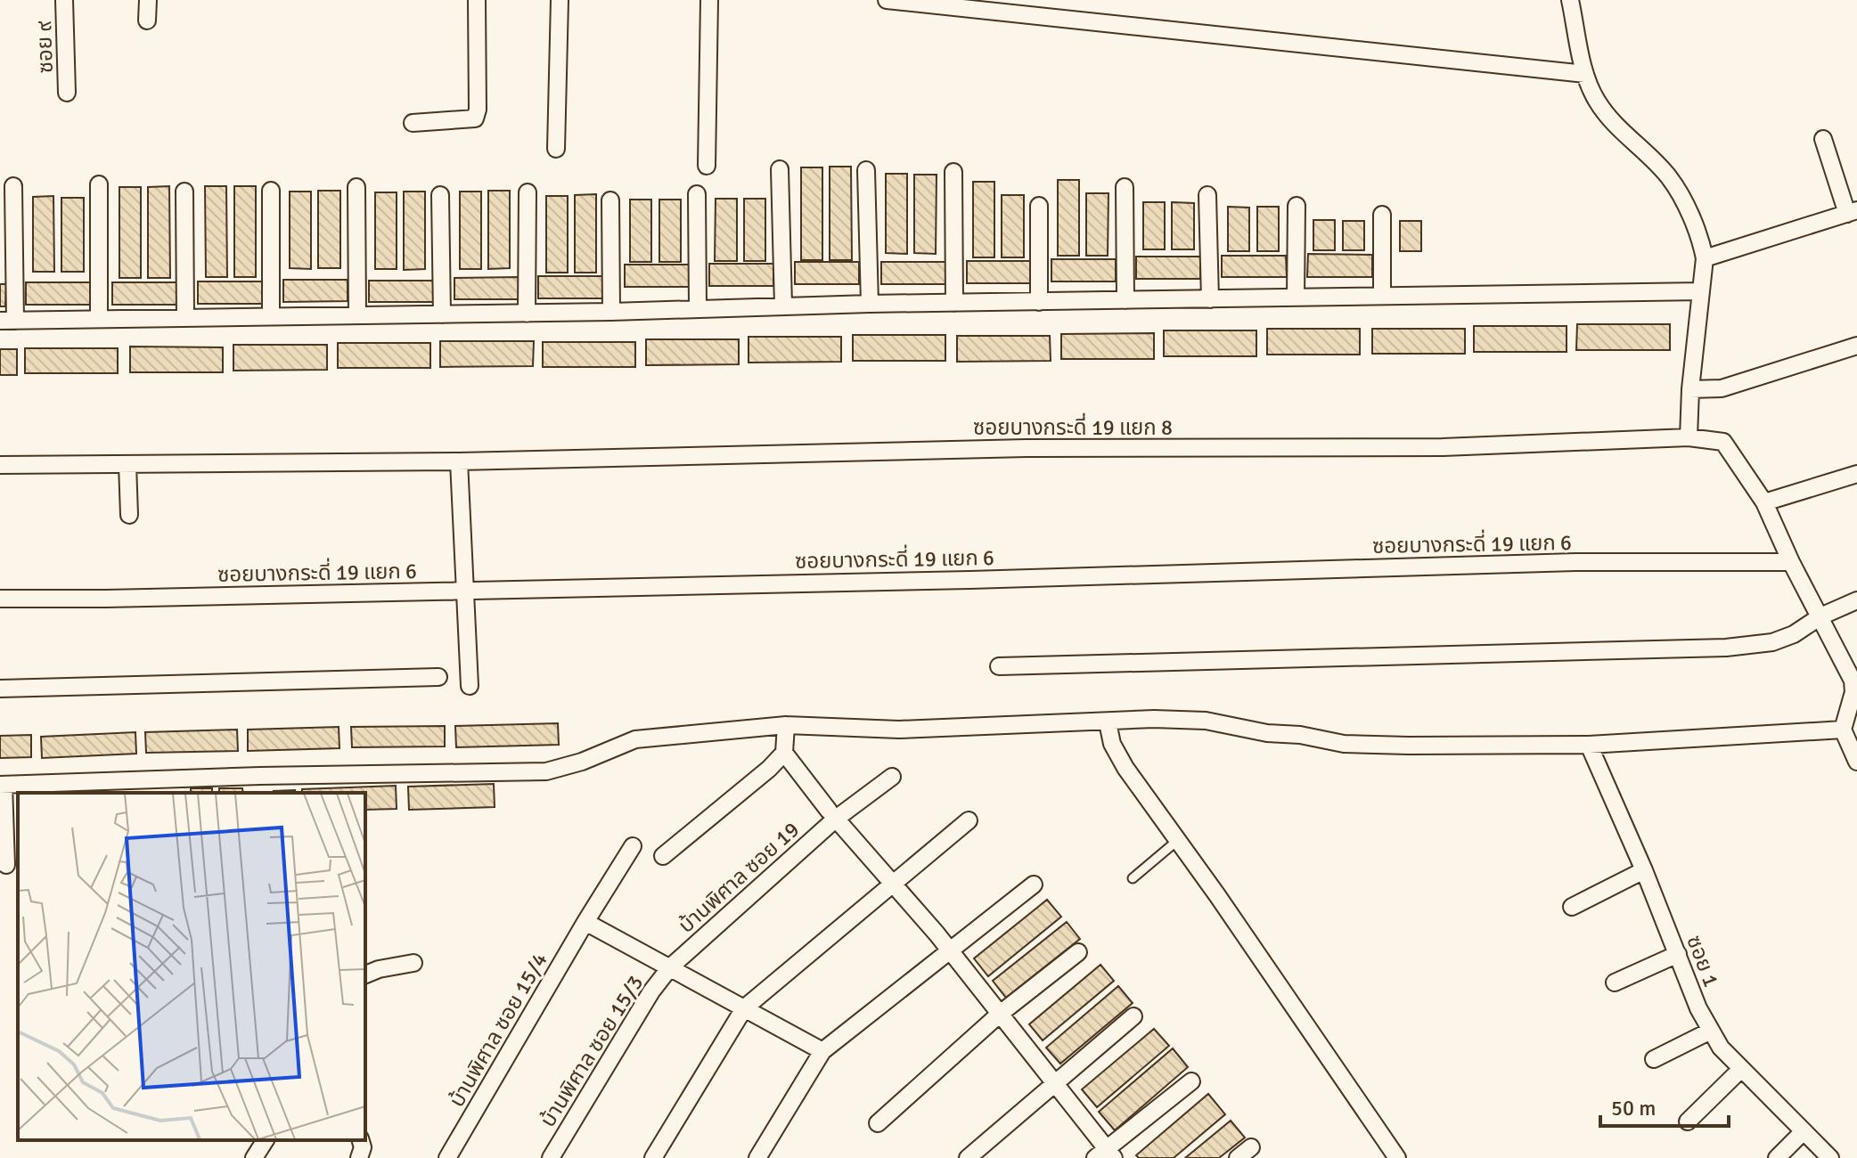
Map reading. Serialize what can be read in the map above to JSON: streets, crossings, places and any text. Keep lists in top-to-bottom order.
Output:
{
  "streets": {
    "street": [
      "ซอย ๙",
      "ซอยบางกระดี่ 19 แยก 8",
      "ซอยบางกระดี่ 19 แยก 6",
      "บ้านพิศาล ซอย 19",
      "ซอย 1",
      "บ้านพิศาล ซอย 15/4",
      "บ้านพิศาล ซอย 15/3"
    ]
  },
  "crossings": [
    ["ซอยบางกระดี่ 19 แยก 8", "ซอยบางกระดี่ 19 แยก 6"],
    ["บ้านพิศาล ซอย 19", "บ้านพิศาล ซอย 15/3"]
  ],
  "scale_bar": "50 m"
}
